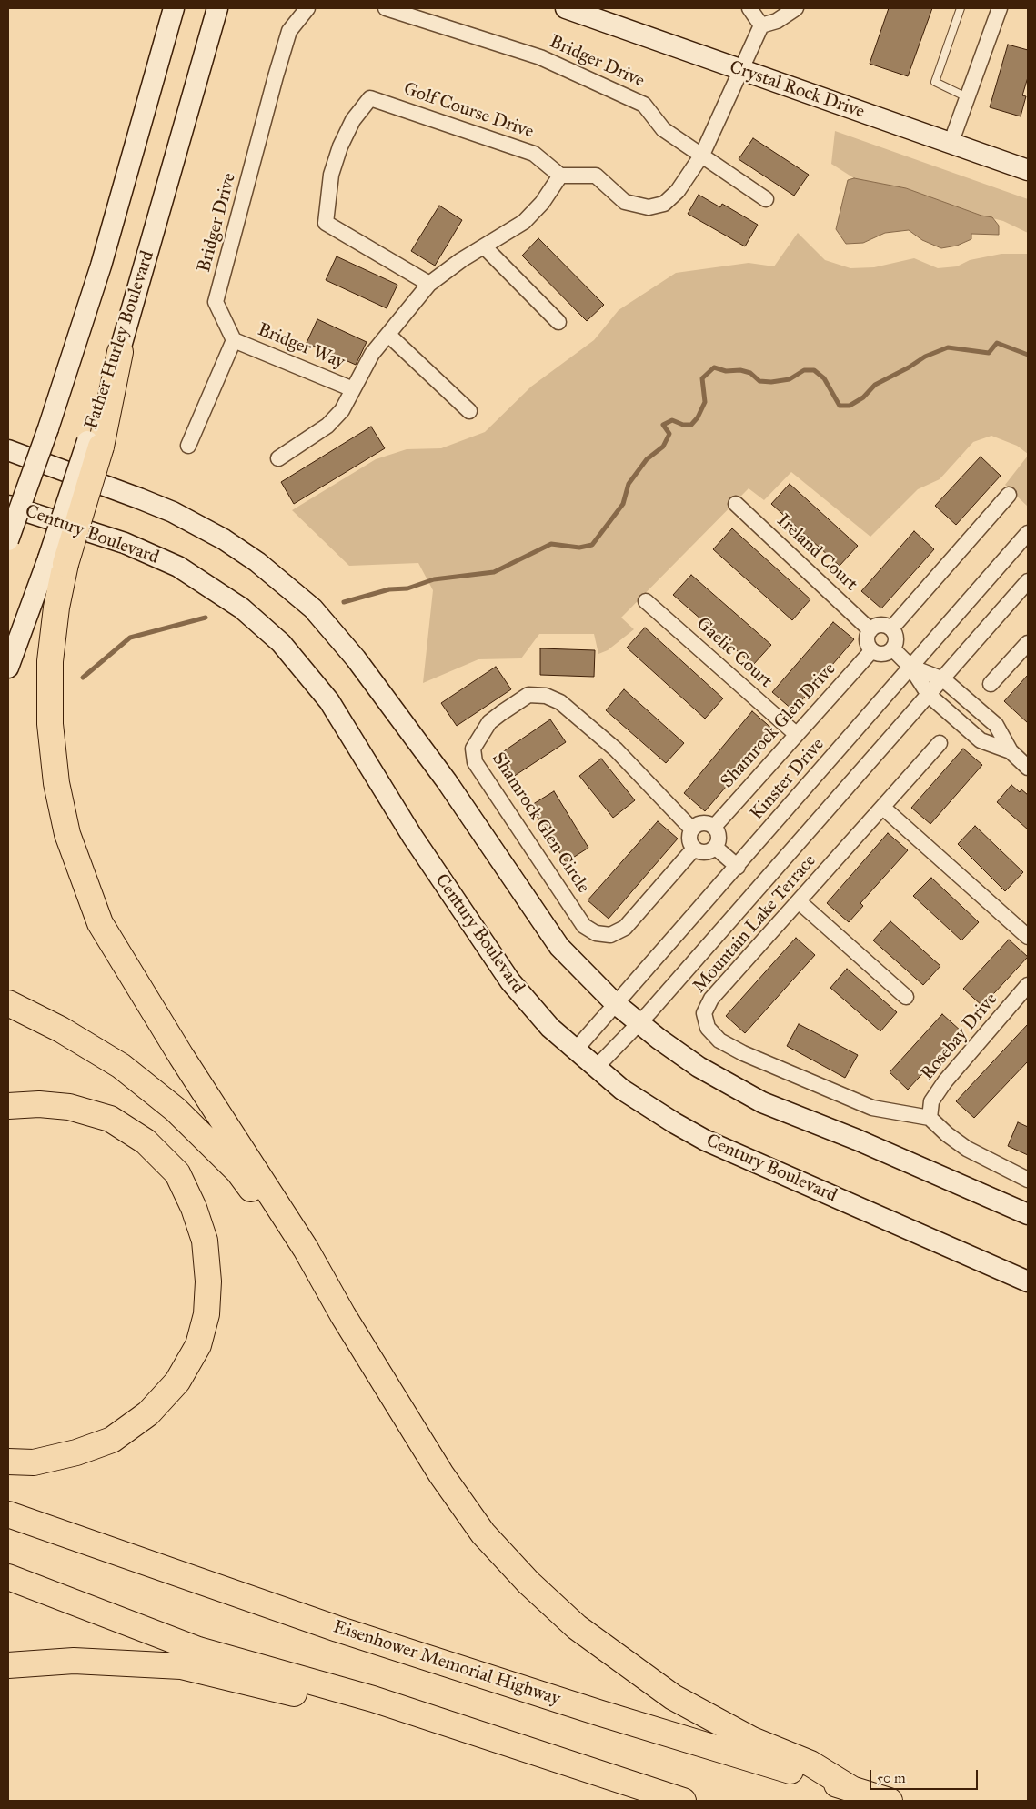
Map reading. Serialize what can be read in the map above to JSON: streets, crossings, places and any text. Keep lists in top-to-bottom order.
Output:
{
  "streets": {
    "highway": ["Eisenhower Memorial Highway"],
    "street": [
      "Bridger Drive",
      "Crystal Rock Drive",
      "Golf Course Drive",
      "Father Hurley Boulevard",
      "Bridger Way",
      "Century Boulevard",
      "Ireland Court",
      "Gaelic Court",
      "Shamrock Glen Drive",
      "Kinster Drive",
      "Shamrock Glen Circle",
      "Mountain Lake Terrace",
      "Rosebay Drive"
    ]
  },
  "crossings": [
    ["Bridger Drive", "Bridger Way"],
    ["Century Boulevard", "Kinster Drive"],
    ["Ireland Court", "Shamrock Glen Drive"],
    ["Gaelic Court", "Shamrock Glen Drive"],
    ["Shamrock Glen Drive", "Shamrock Glen Circle"],
    ["Mountain Lake Terrace", "Rosebay Drive"]
  ],
  "scale_bar": "50 m"
}
